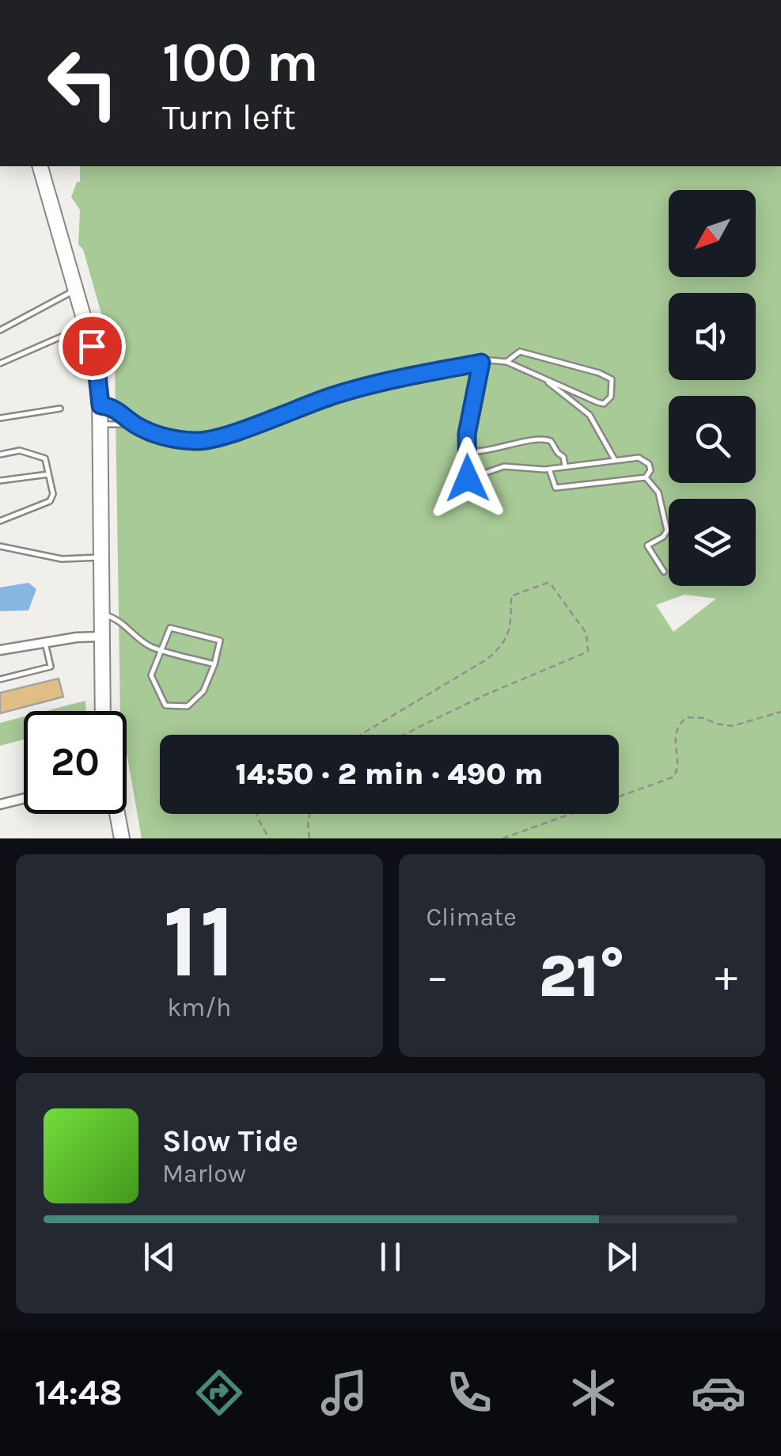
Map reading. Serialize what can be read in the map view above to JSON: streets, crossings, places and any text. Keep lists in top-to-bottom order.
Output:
{
  "north": "bottom left",
  "page": {
    "turn": ["100 m", "Turn left"],
    "limit": "20",
    "trip": "14:50 · 2 min · 490 m",
    "tile": [
      ["11", "km/h"],
      "Climate"
    ],
    "heat": ["−", "21°", "+"],
    "song": ["Slow Tide", "Marlow"],
    "tabs": "14:48"
  }
}
